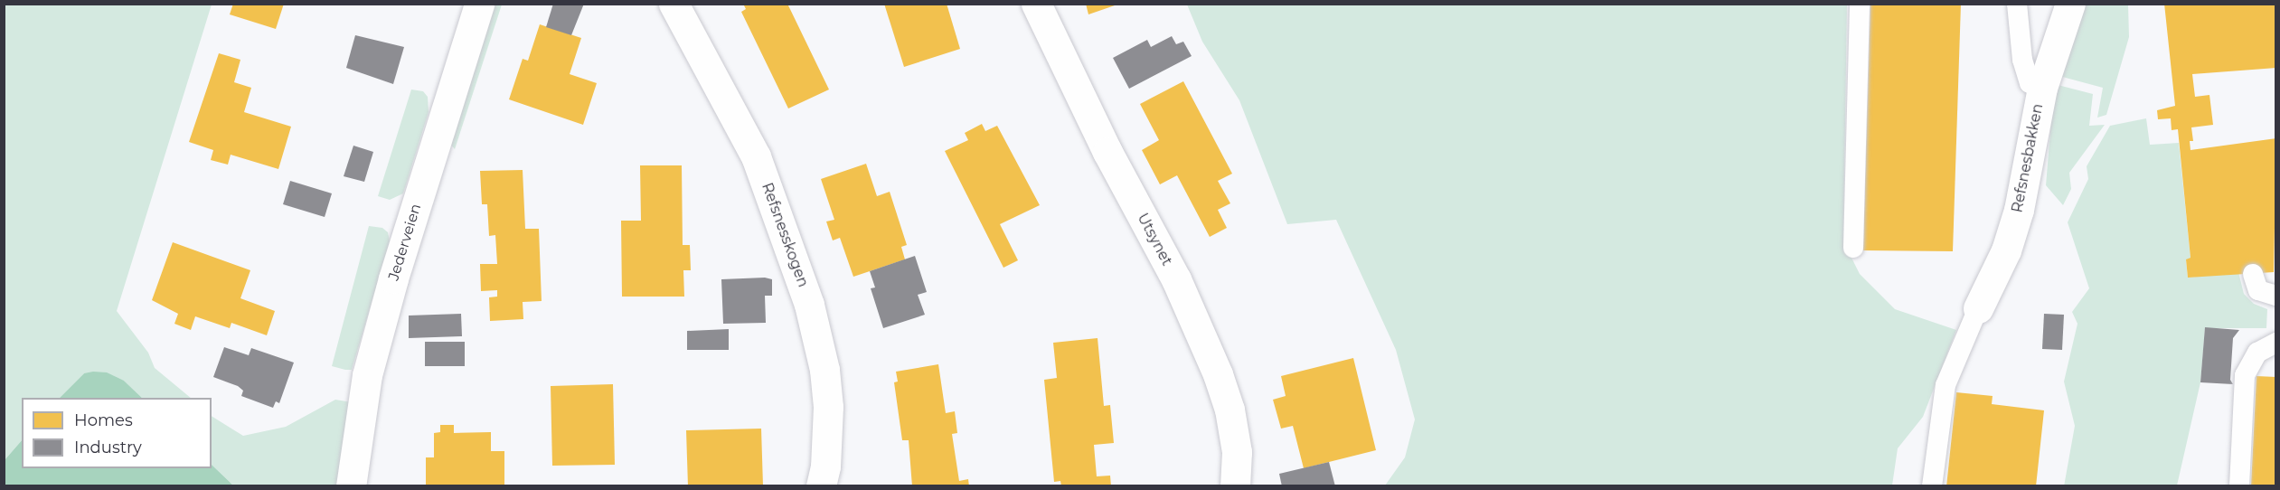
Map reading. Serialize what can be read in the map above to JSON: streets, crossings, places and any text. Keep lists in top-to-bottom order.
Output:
{
  "streets": {
    "street": [
      "Refsnesbakken",
      "Refsnesskogen",
      "Utsynet",
      "Jederveien"
    ]
  },
  "legend": ["Homes", "Industry"]
}
